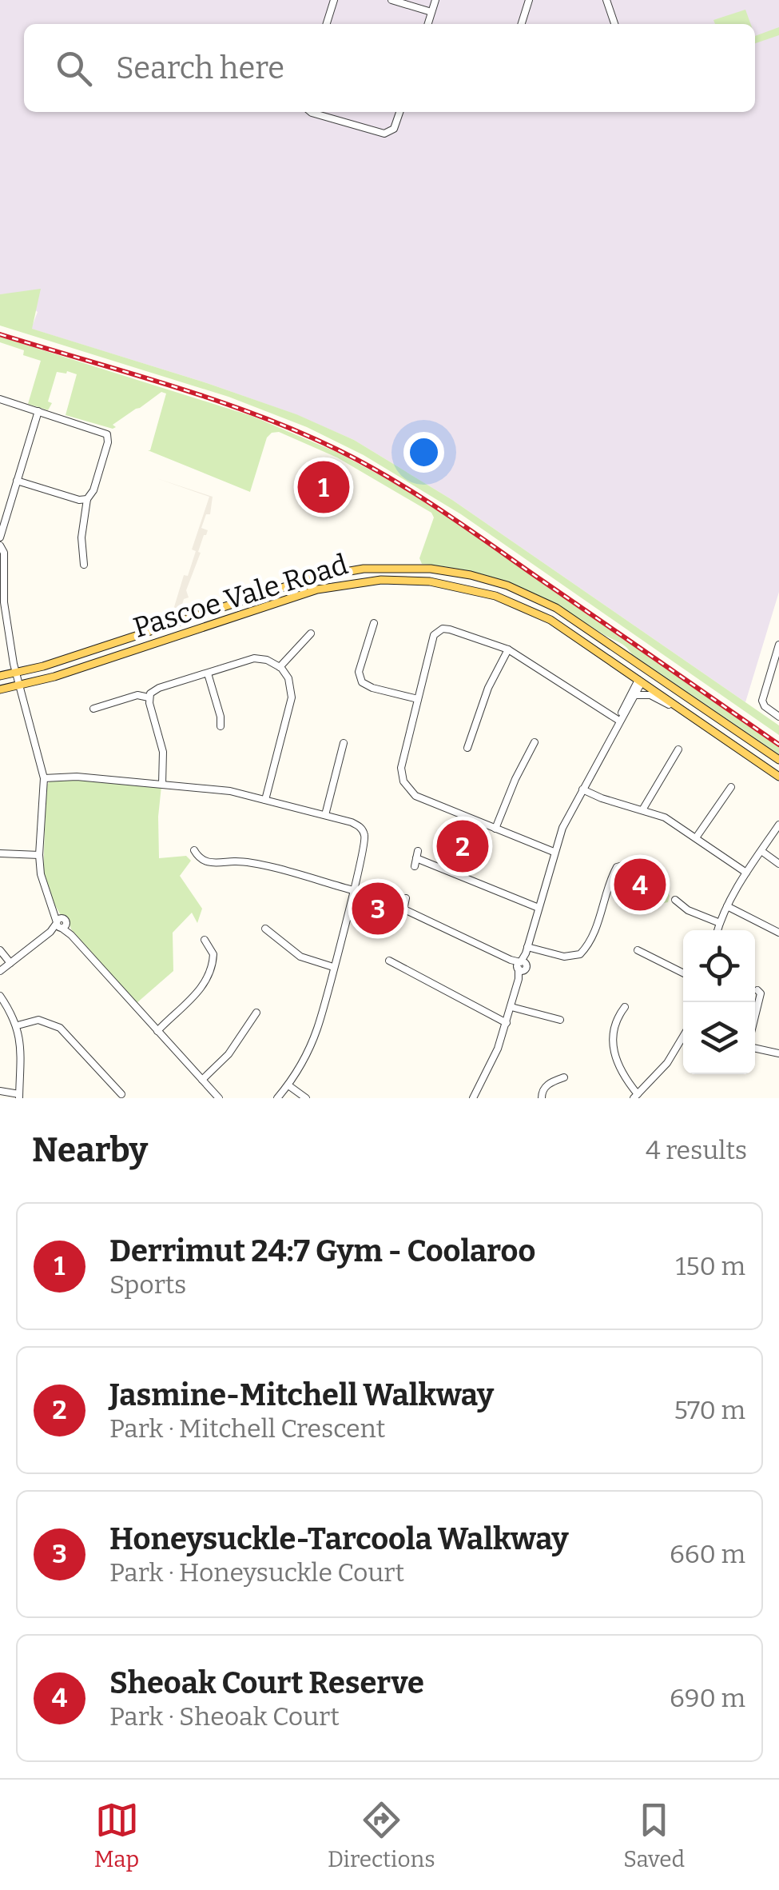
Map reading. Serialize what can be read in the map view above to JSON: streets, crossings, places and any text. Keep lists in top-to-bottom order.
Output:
{
  "streets": {
    "main road": ["Pascoe Vale Road"]
  },
  "page": {
    "search": "Search here",
    "pins": [
      "1",
      "2",
      "4",
      "3"
    ],
    "heading": ["Nearby", "4 results"],
    "list": [
      {
        "mark": "1",
        "name": "Derrimut 24:7 Gym - Coolaroo",
        "note": "Sports",
        "value": "150 m"
      },
      {
        "mark": "2",
        "name": "Jasmine-Mitchell Walkway",
        "note": "Park · Mitchell Crescent",
        "value": "570 m"
      },
      {
        "mark": "3",
        "name": "Honeysuckle-Tarcoola Walkway",
        "note": "Park · Honeysuckle Court",
        "value": "660 m"
      },
      {
        "mark": "4",
        "name": "Sheoak Court Reserve",
        "note": "Park · Sheoak Court",
        "value": "690 m"
      }
    ],
    "nav": ["Map", "Directions", "Saved"]
  }
}
